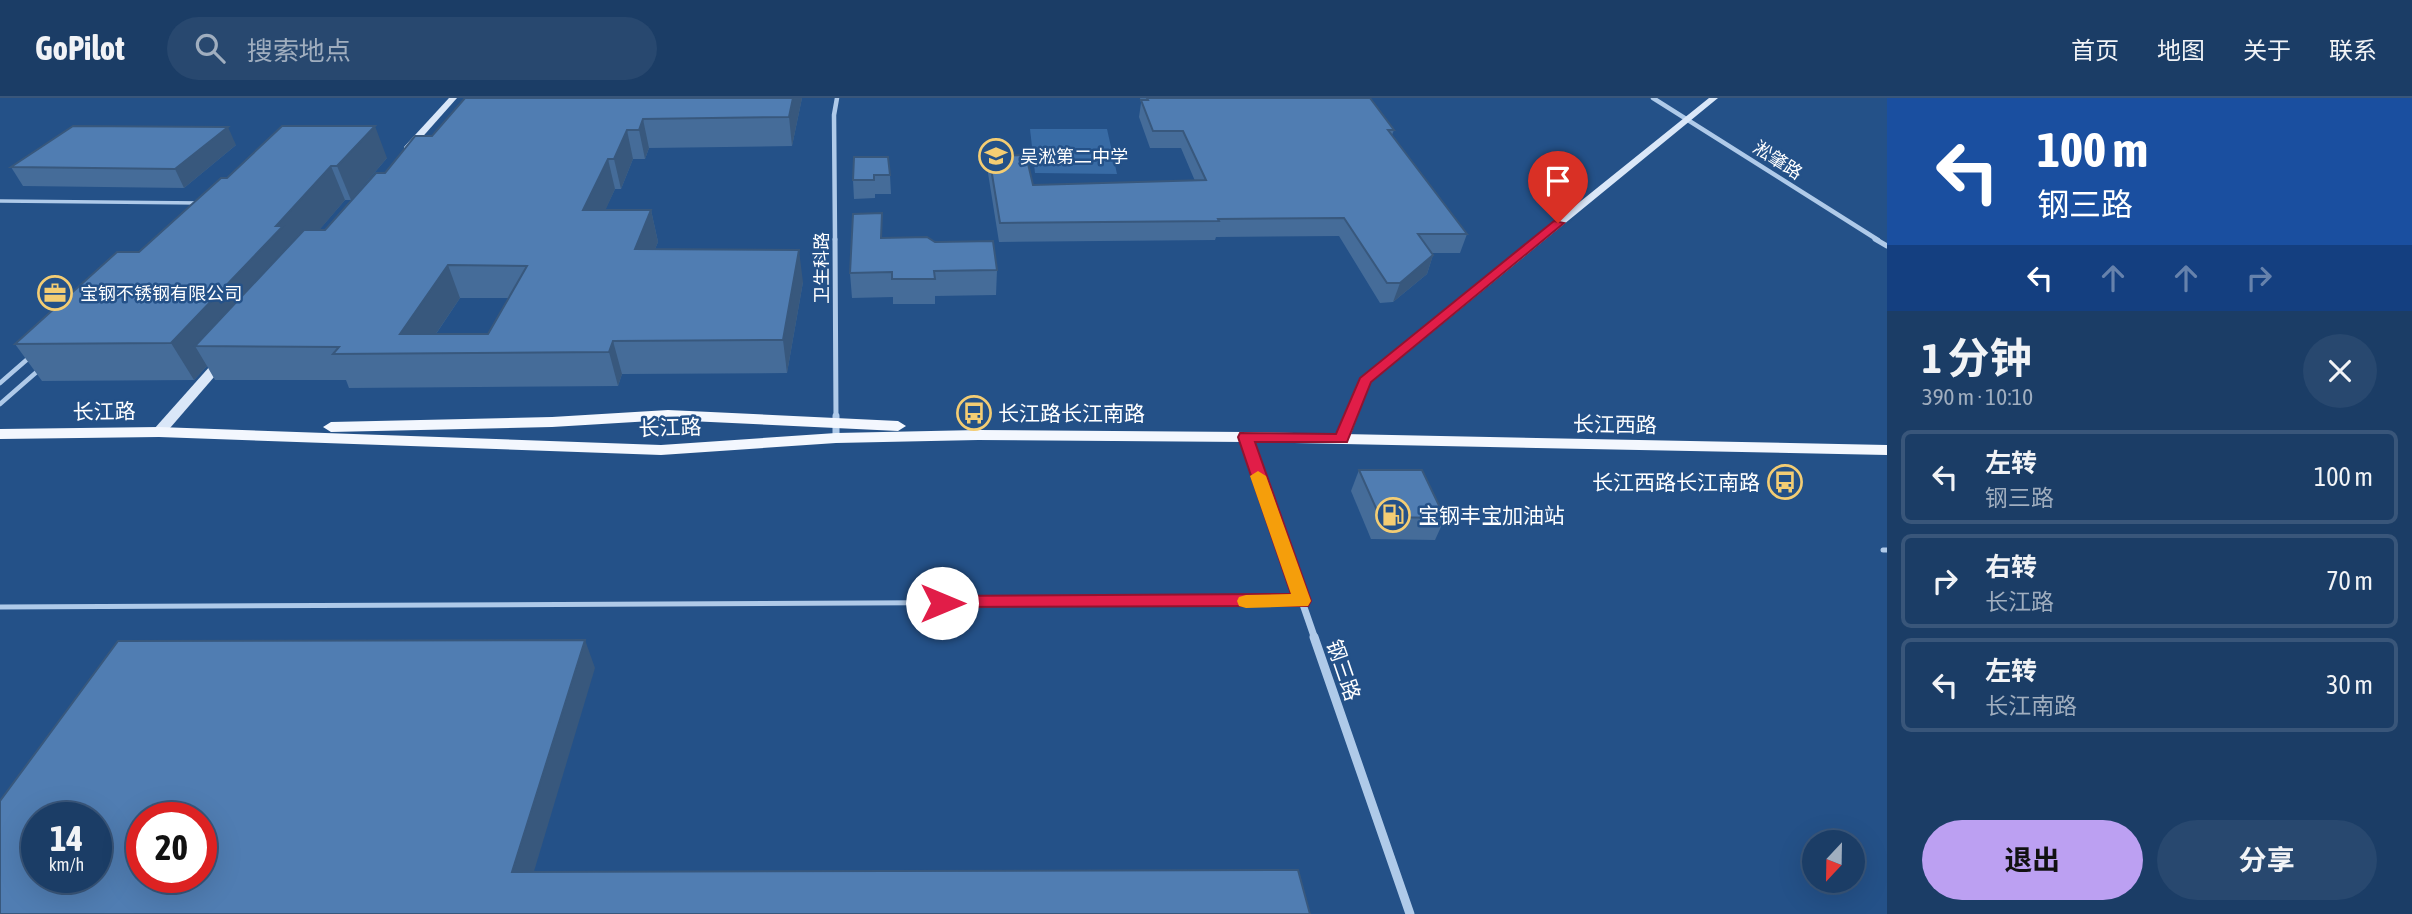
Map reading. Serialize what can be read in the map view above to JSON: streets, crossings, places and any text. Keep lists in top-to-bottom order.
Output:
{
  "streets": {
    "main road": ["长江路", "长江西路"],
    "street": ["淞肇路", "卫生科路", "钢三路"]
  },
  "crossings": [
    ["卫生科路", "长江路"],
    ["长江路", "长江西路"],
    ["长江路", "钢三路"]
  ],
  "places": {
    "school or university": ["吴淞第二中学"],
    "office": ["宝钢不锈钢有限公司"],
    "bus stop": ["长江路长江南路", "长江西路长江南路"],
    "fuel station": ["宝钢丰宝加油站"]
  },
  "north": "bottom",
  "page": {
    "header": "GoPilot",
    "search": "搜索地点",
    "nav": [
      "首页",
      "地图",
      "关于",
      "联系"
    ],
    "turn": ["100 m", "钢三路"],
    "heading": ["1 分钟", "390 m · 10:10"],
    "list": [
      {
        "name": "左转",
        "note": "钢三路",
        "value": "100 m"
      },
      {
        "name": "右转",
        "note": "长江路",
        "value": "70 m"
      },
      {
        "name": "左转",
        "note": "长江南路",
        "value": "30 m"
      }
    ],
    "speed": "14 km/h",
    "limit": "20",
    "buttons": ["退出", "分享"]
  }
}
